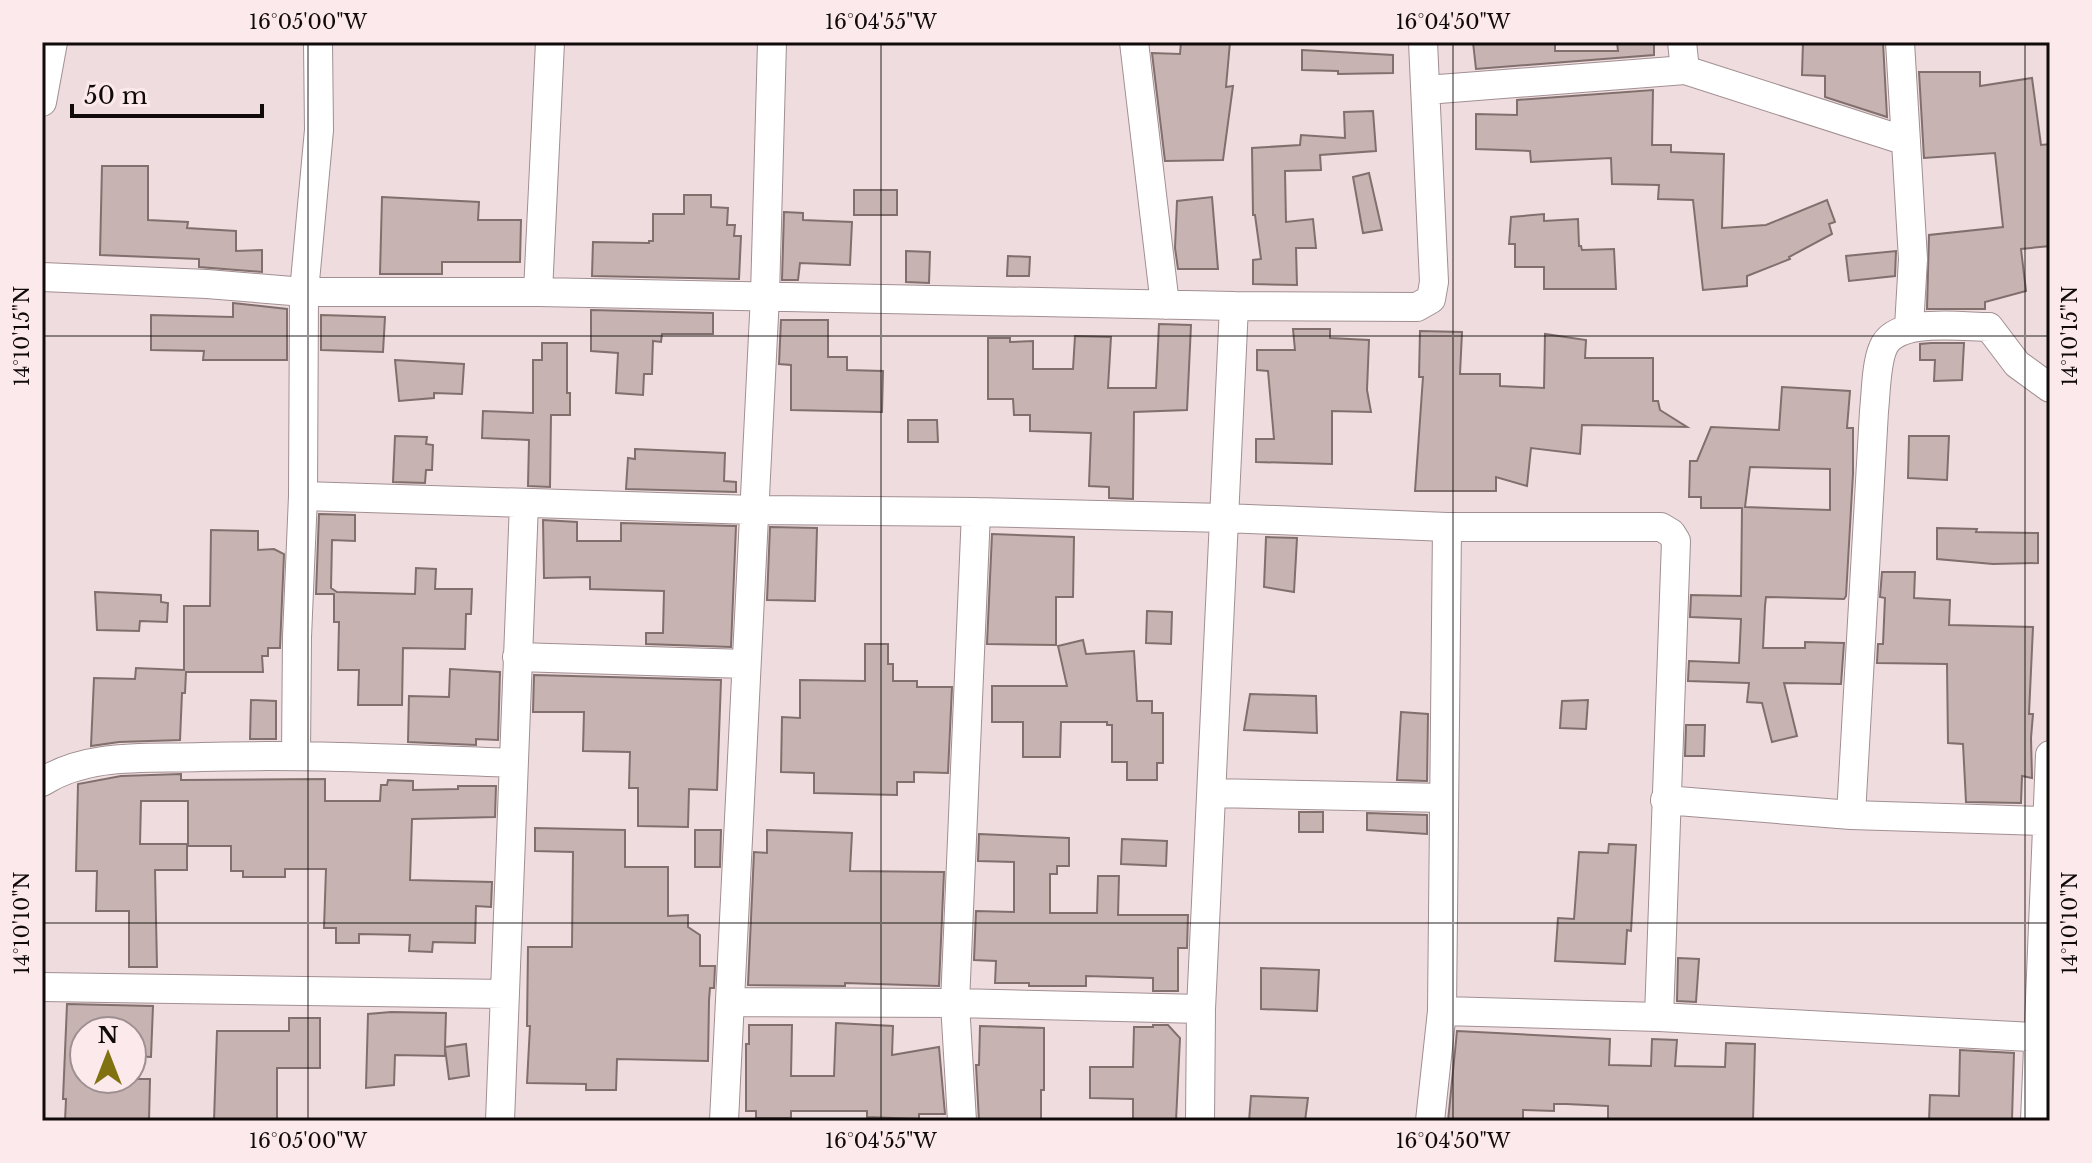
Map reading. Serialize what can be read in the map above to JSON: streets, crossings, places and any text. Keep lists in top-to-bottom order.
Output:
{
  "scale_bar": "50 m",
  "north": "top",
  "coordinates": [
    "16°05'00\"W",
    "16°04'55\"W",
    "16°04'50\"W",
    "14°10'15\"N",
    "14°10'10\"N"
  ]
}
